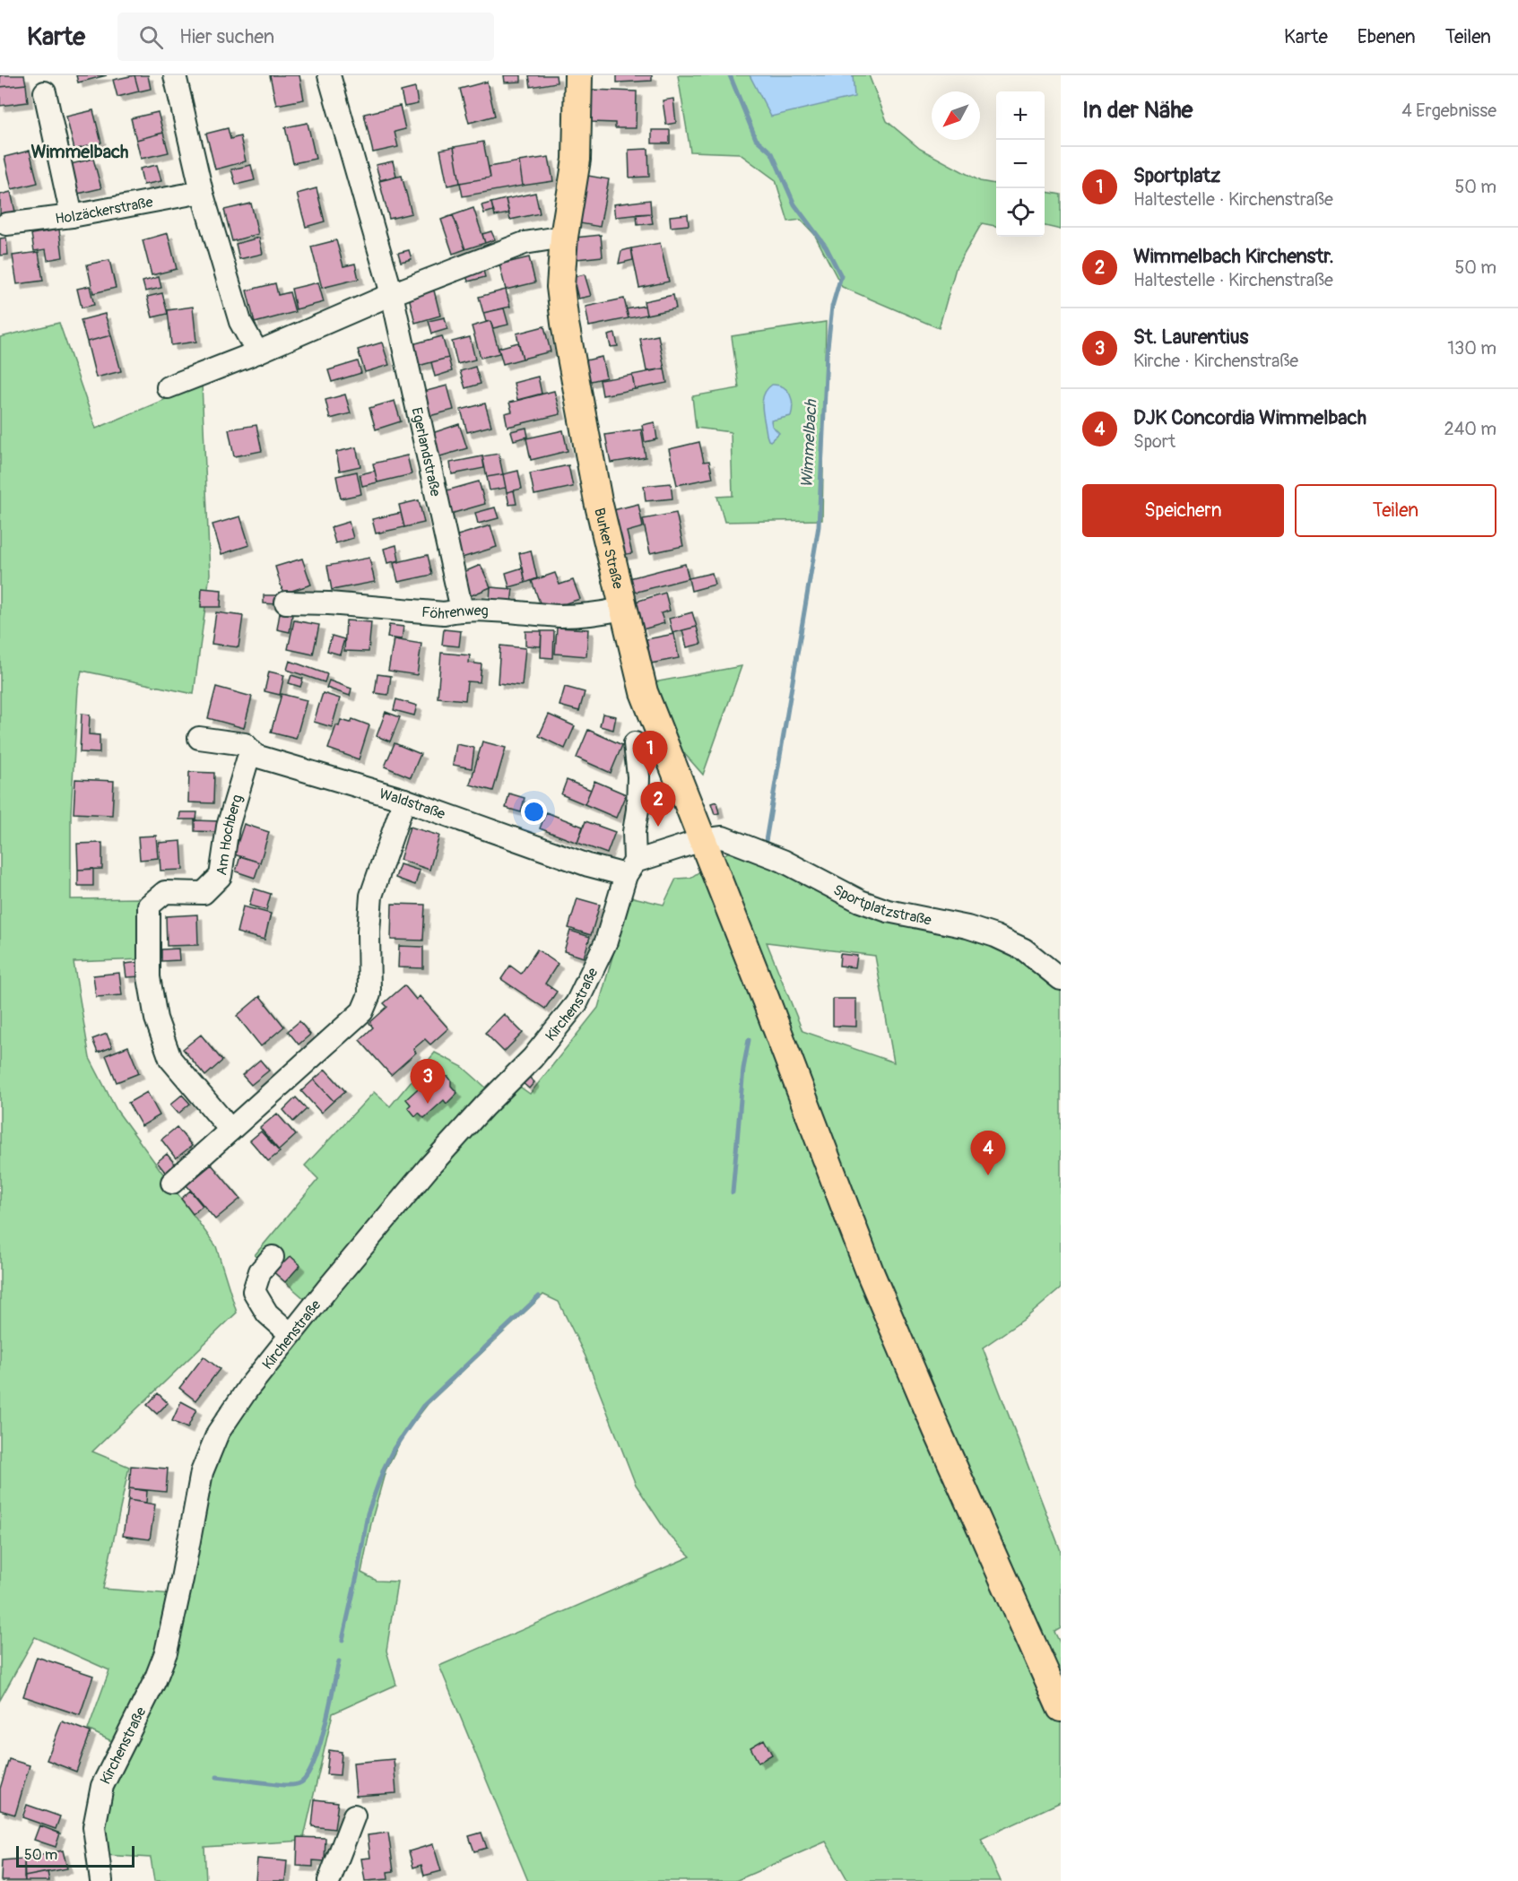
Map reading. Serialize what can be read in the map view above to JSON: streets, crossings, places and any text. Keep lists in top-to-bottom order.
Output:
{
  "streets": {
    "main road": ["Burker Straße"],
    "street": [
      "Holzäckerstraße",
      "Egerlandstraße",
      "Föhrenweg",
      "Waldstraße",
      "Am Hochberg",
      "Sportplatzstraße",
      "Kirchenstraße"
    ]
  },
  "crossings": [
    ["Egerlandstraße", "Föhrenweg"],
    ["Burker Straße", "Föhrenweg"],
    ["Burker Straße", "Sportplatzstraße"],
    ["Waldstraße", "Am Hochberg"],
    ["Waldstraße", "Kirchenstraße"]
  ],
  "districts": ["Wimmelbach"],
  "water": ["Wimmelbach"],
  "scale_bar": "50 m",
  "north": "bottom left",
  "page": {
    "header": "Karte",
    "search": "Hier suchen",
    "nav": ["Karte", "Ebenen", "Teilen"],
    "heading": ["In der Nähe", "4 Ergebnisse"],
    "map_buttons": ["+", "−"],
    "list": [
      {
        "mark": "1",
        "name": "Sportplatz",
        "note": "Haltestelle · Kirchenstraße",
        "value": "50 m"
      },
      {
        "mark": "2",
        "name": "Wimmelbach Kirchenstr.",
        "note": "Haltestelle · Kirchenstraße",
        "value": "50 m"
      },
      {
        "mark": "3",
        "name": "St. Laurentius",
        "note": "Kirche · Kirchenstraße",
        "value": "130 m"
      },
      {
        "mark": "4",
        "name": "DJK Concordia Wimmelbach",
        "note": "Sport",
        "value": "240 m"
      }
    ],
    "buttons": ["Speichern", "Teilen"],
    "pins": [
      "1",
      "2",
      "3",
      "4"
    ],
    "scale": "50 m"
  }
}
